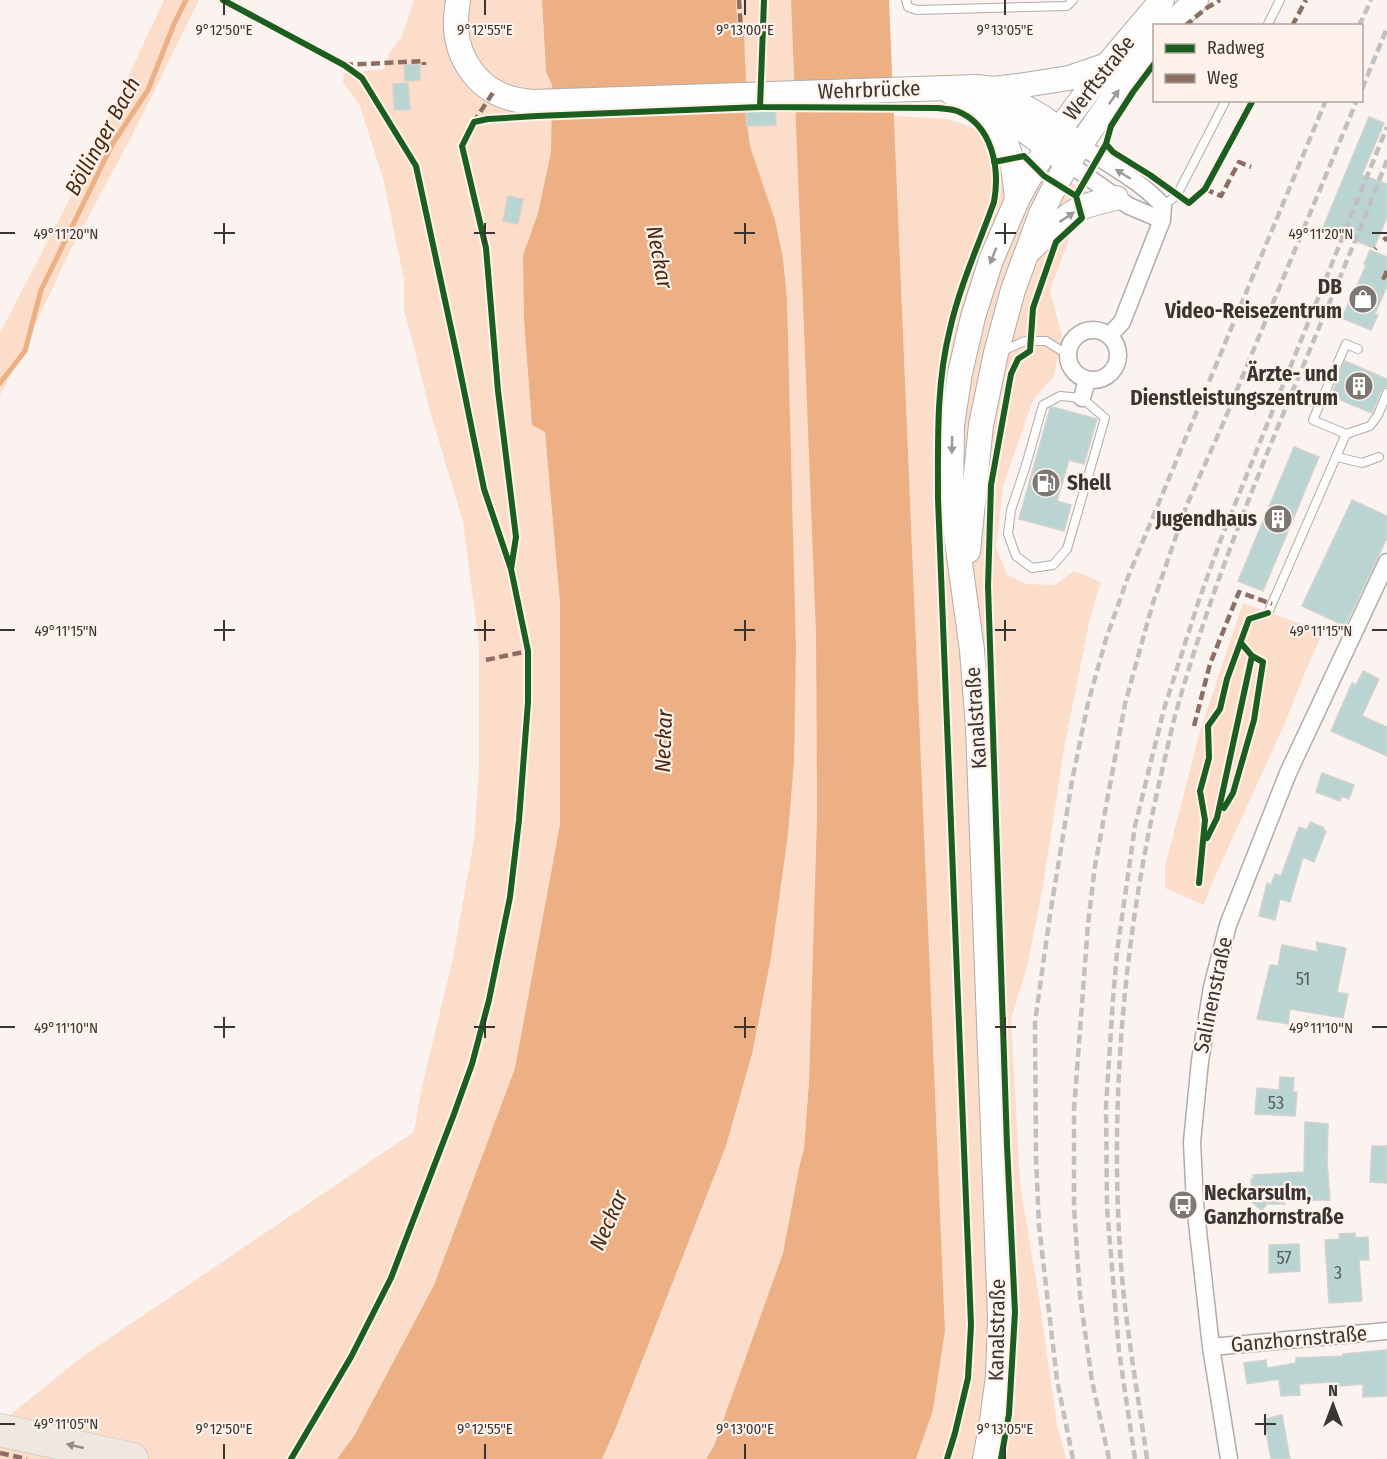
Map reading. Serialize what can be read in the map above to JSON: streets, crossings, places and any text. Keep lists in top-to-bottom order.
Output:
{
  "streets": {
    "main road": ["Werftstraße", "Wehrbrücke", "Kanalstraße"],
    "street": ["Salinenstraße", "Ganzhornstraße"]
  },
  "crossings": [
    ["Werftstraße", "Wehrbrücke"],
    ["Werftstraße", "Kanalstraße"],
    ["Salinenstraße", "Ganzhornstraße"]
  ],
  "water": ["Böllinger Bach", "Neckar"],
  "places": {
    "shop": ["DB Video-Reisezentrum"],
    "building": ["Ärzte- und Dienstleistungszentrum", "Jugendhaus"],
    "fuel station": ["Shell"],
    "bus stop": ["Neckarsulm, Ganzhornstraße"]
  },
  "house_numbers": [
    "51",
    "53",
    "57",
    "3"
  ],
  "legend": ["Radweg", "Weg"],
  "north": "top",
  "coordinates": [
    "9°12'50\"E",
    "9°12'55\"E",
    "9°13'00\"E",
    "9°13'05\"E",
    "49°11'20\"N",
    "49°11'15\"N",
    "49°11'10\"N",
    "49°11'05\"N"
  ]
}
